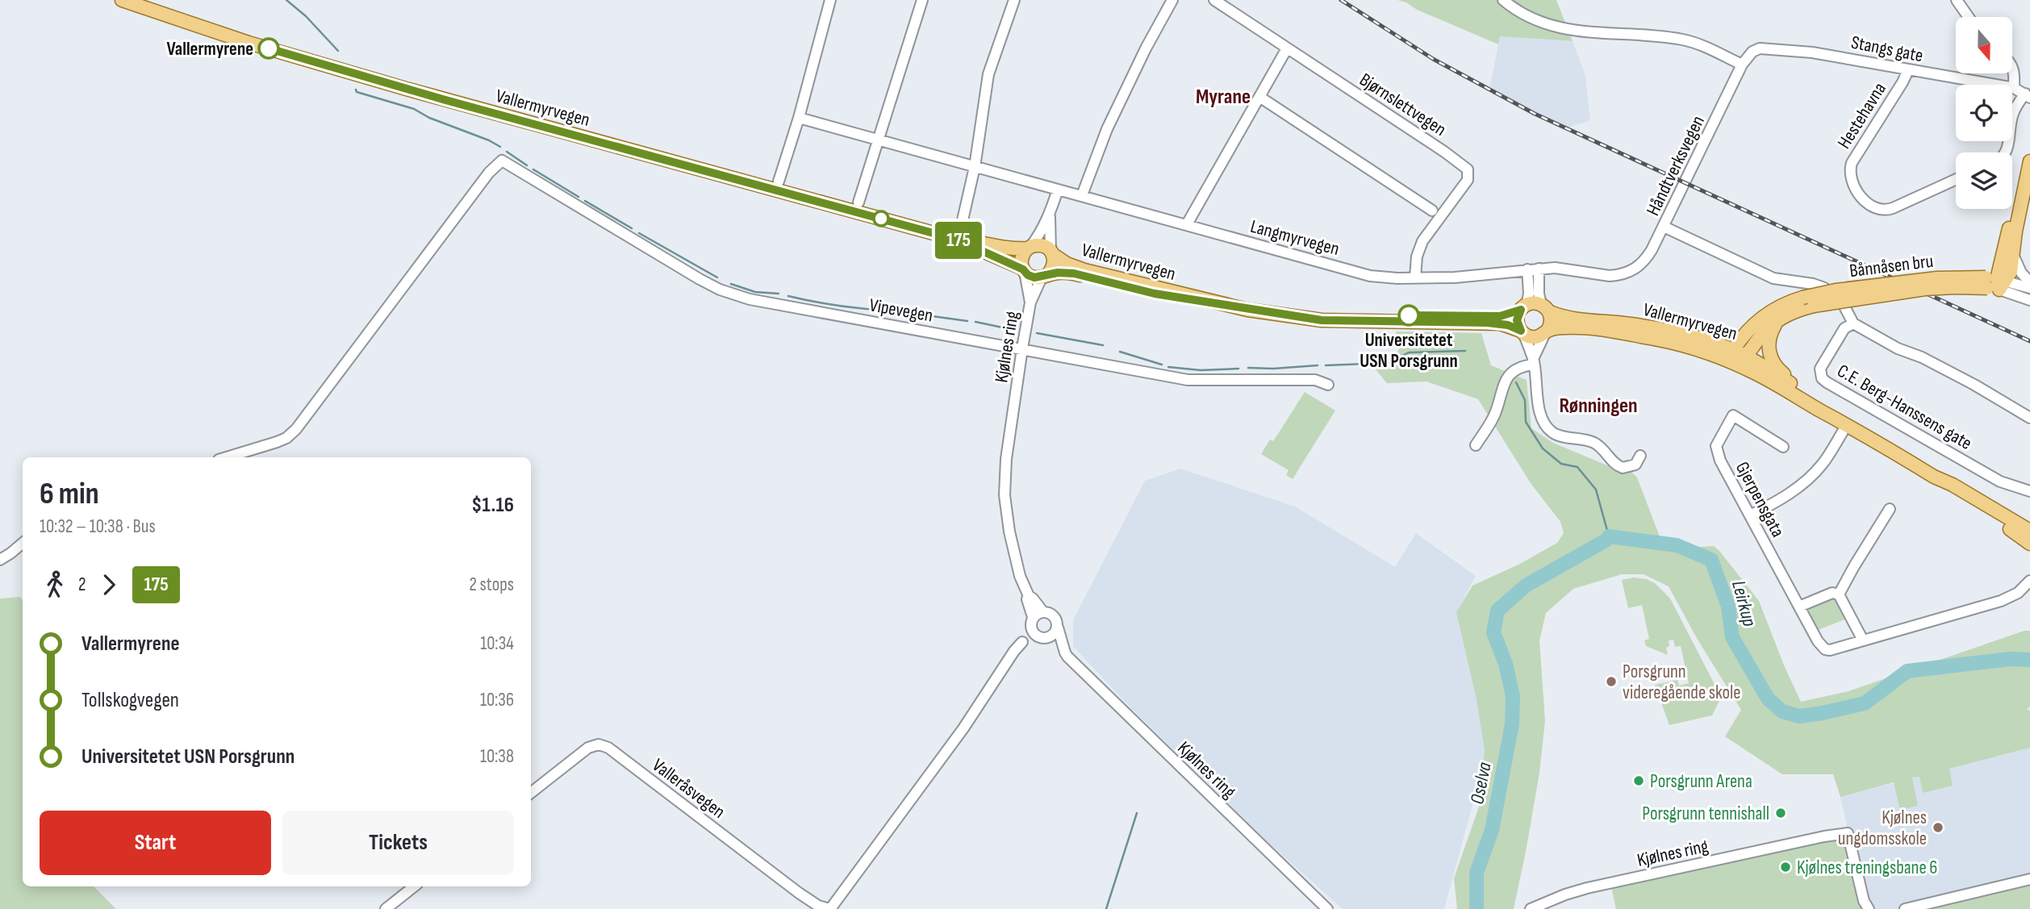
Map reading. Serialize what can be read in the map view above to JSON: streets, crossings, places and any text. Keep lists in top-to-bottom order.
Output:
{
  "streets": {
    "main road": ["Vallermyrvegen", "Bånnåsen bru"],
    "street": [
      "Stangs gate",
      "Bjørnslettvegen",
      "Hestehavna",
      "Håndtverksvegen",
      "Langmyrvegen",
      "Vipevegen",
      "Kjølnes ring",
      "C.E. Berg-Hanssens gate",
      "Gjerpensgata",
      "Valleråsvegen"
    ]
  },
  "crossings": [
    ["Stangs gate", "Hestehavna"],
    ["Stangs gate", "Håndtverksvegen"],
    ["Bjørnslettvegen", "Langmyrvegen"],
    ["Vallermyrvegen", "Bånnåsen bru"],
    ["Vallermyrvegen", "Kjølnes ring"],
    ["Håndtverksvegen", "Langmyrvegen"],
    ["Vipevegen", "Kjølnes ring"]
  ],
  "districts": ["Myrane", "Rønningen"],
  "water": ["Leirkup", "Oselva"],
  "places": [
    "Vallermyrene",
    "Universitetet USN Porsgrunn",
    "Porsgrunn videregående skole",
    "Porsgrunn Arena",
    "Porsgrunn tennishall",
    "Kjølnes ungdomsskole",
    "Kjølnes treningsbane 6"
  ],
  "lines": ["bus line 175"],
  "north": "bottom",
  "page": {
    "on_map": "175",
    "heading": ["6 min", "10:32 – 10:38 · Bus", "$1.16"],
    "legs": ["2", "175", "2 stops"],
    "list": [
      {
        "name": "Vallermyrene",
        "value": "10:34"
      },
      {
        "name": "Tollskogvegen",
        "value": "10:36"
      },
      {
        "name": "Universitetet USN Porsgrunn",
        "value": "10:38"
      }
    ],
    "buttons": ["Start", "Tickets"]
  }
}
